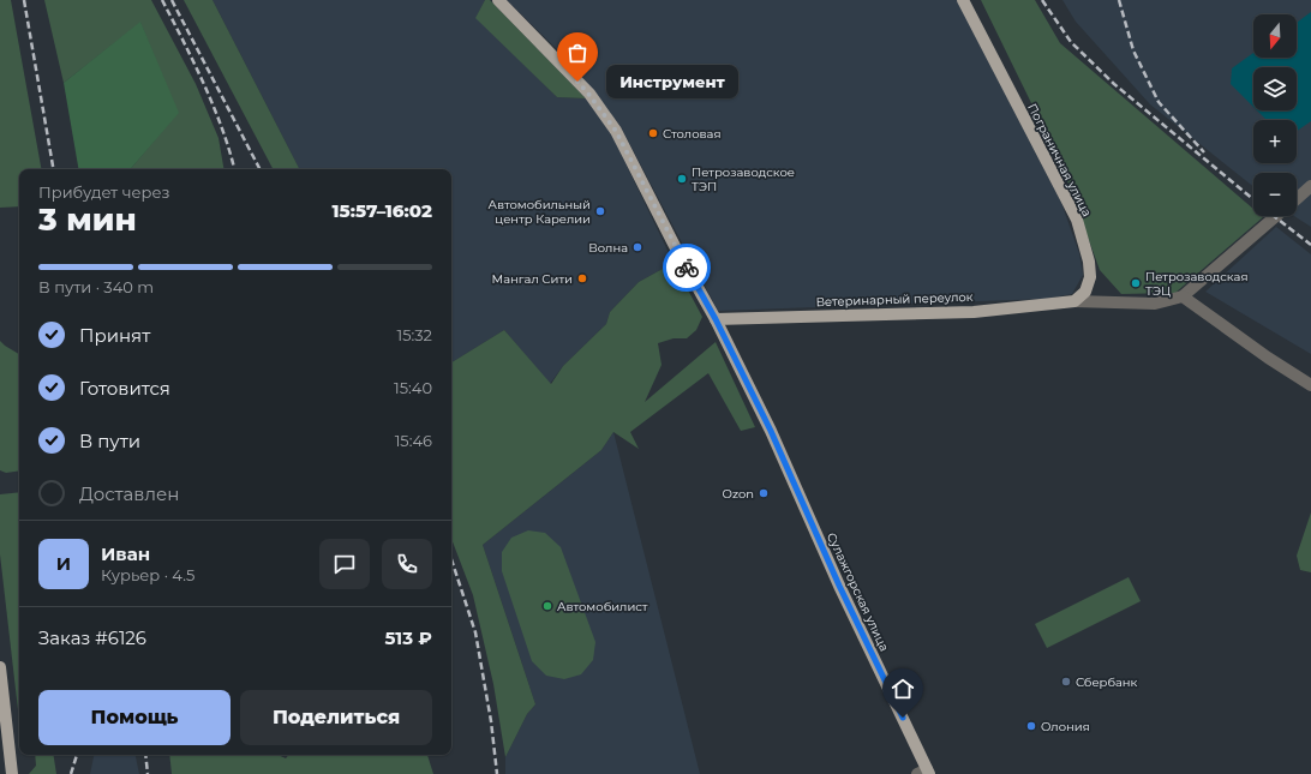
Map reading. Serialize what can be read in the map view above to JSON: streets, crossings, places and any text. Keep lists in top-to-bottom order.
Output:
{
  "streets": {
    "main road": ["Пограничная улица", "Ветеринарный переулок", "Сулажгорская улица"]
  },
  "crossings": [
    ["Пограничная улица", "Ветеринарный переулок"],
    ["Ветеринарный переулок", "Сулажгорская улица"]
  ],
  "places": [
    "Инструмент",
    "Столовая",
    "Петрозаводское ТЭП",
    "Автомобильный центр Карелии",
    "Волна",
    "Мангал Сити",
    "Петрозаводская ТЭЦ",
    "Ozon",
    "Автомобилист",
    "Сбербанк",
    "Олония"
  ],
  "north": "bottom",
  "page": {
    "map_buttons": ["+", "−"],
    "bubble": "Инструмент",
    "heading": ["3 мин", "Прибудет через", "15:57–16:02"],
    "panel": [
      "Иван",
      "Курьер · 4.5",
      "Заказ #6126",
      "513 ₽"
    ],
    "bar": "В пути · 340 m",
    "list": [
      ["Принят", "15:32"],
      ["Готовится", "15:40"],
      ["В пути", "15:46"],
      "Доставлен"
    ],
    "round": "И",
    "buttons": ["Помощь", "Поделиться"]
  }
}
